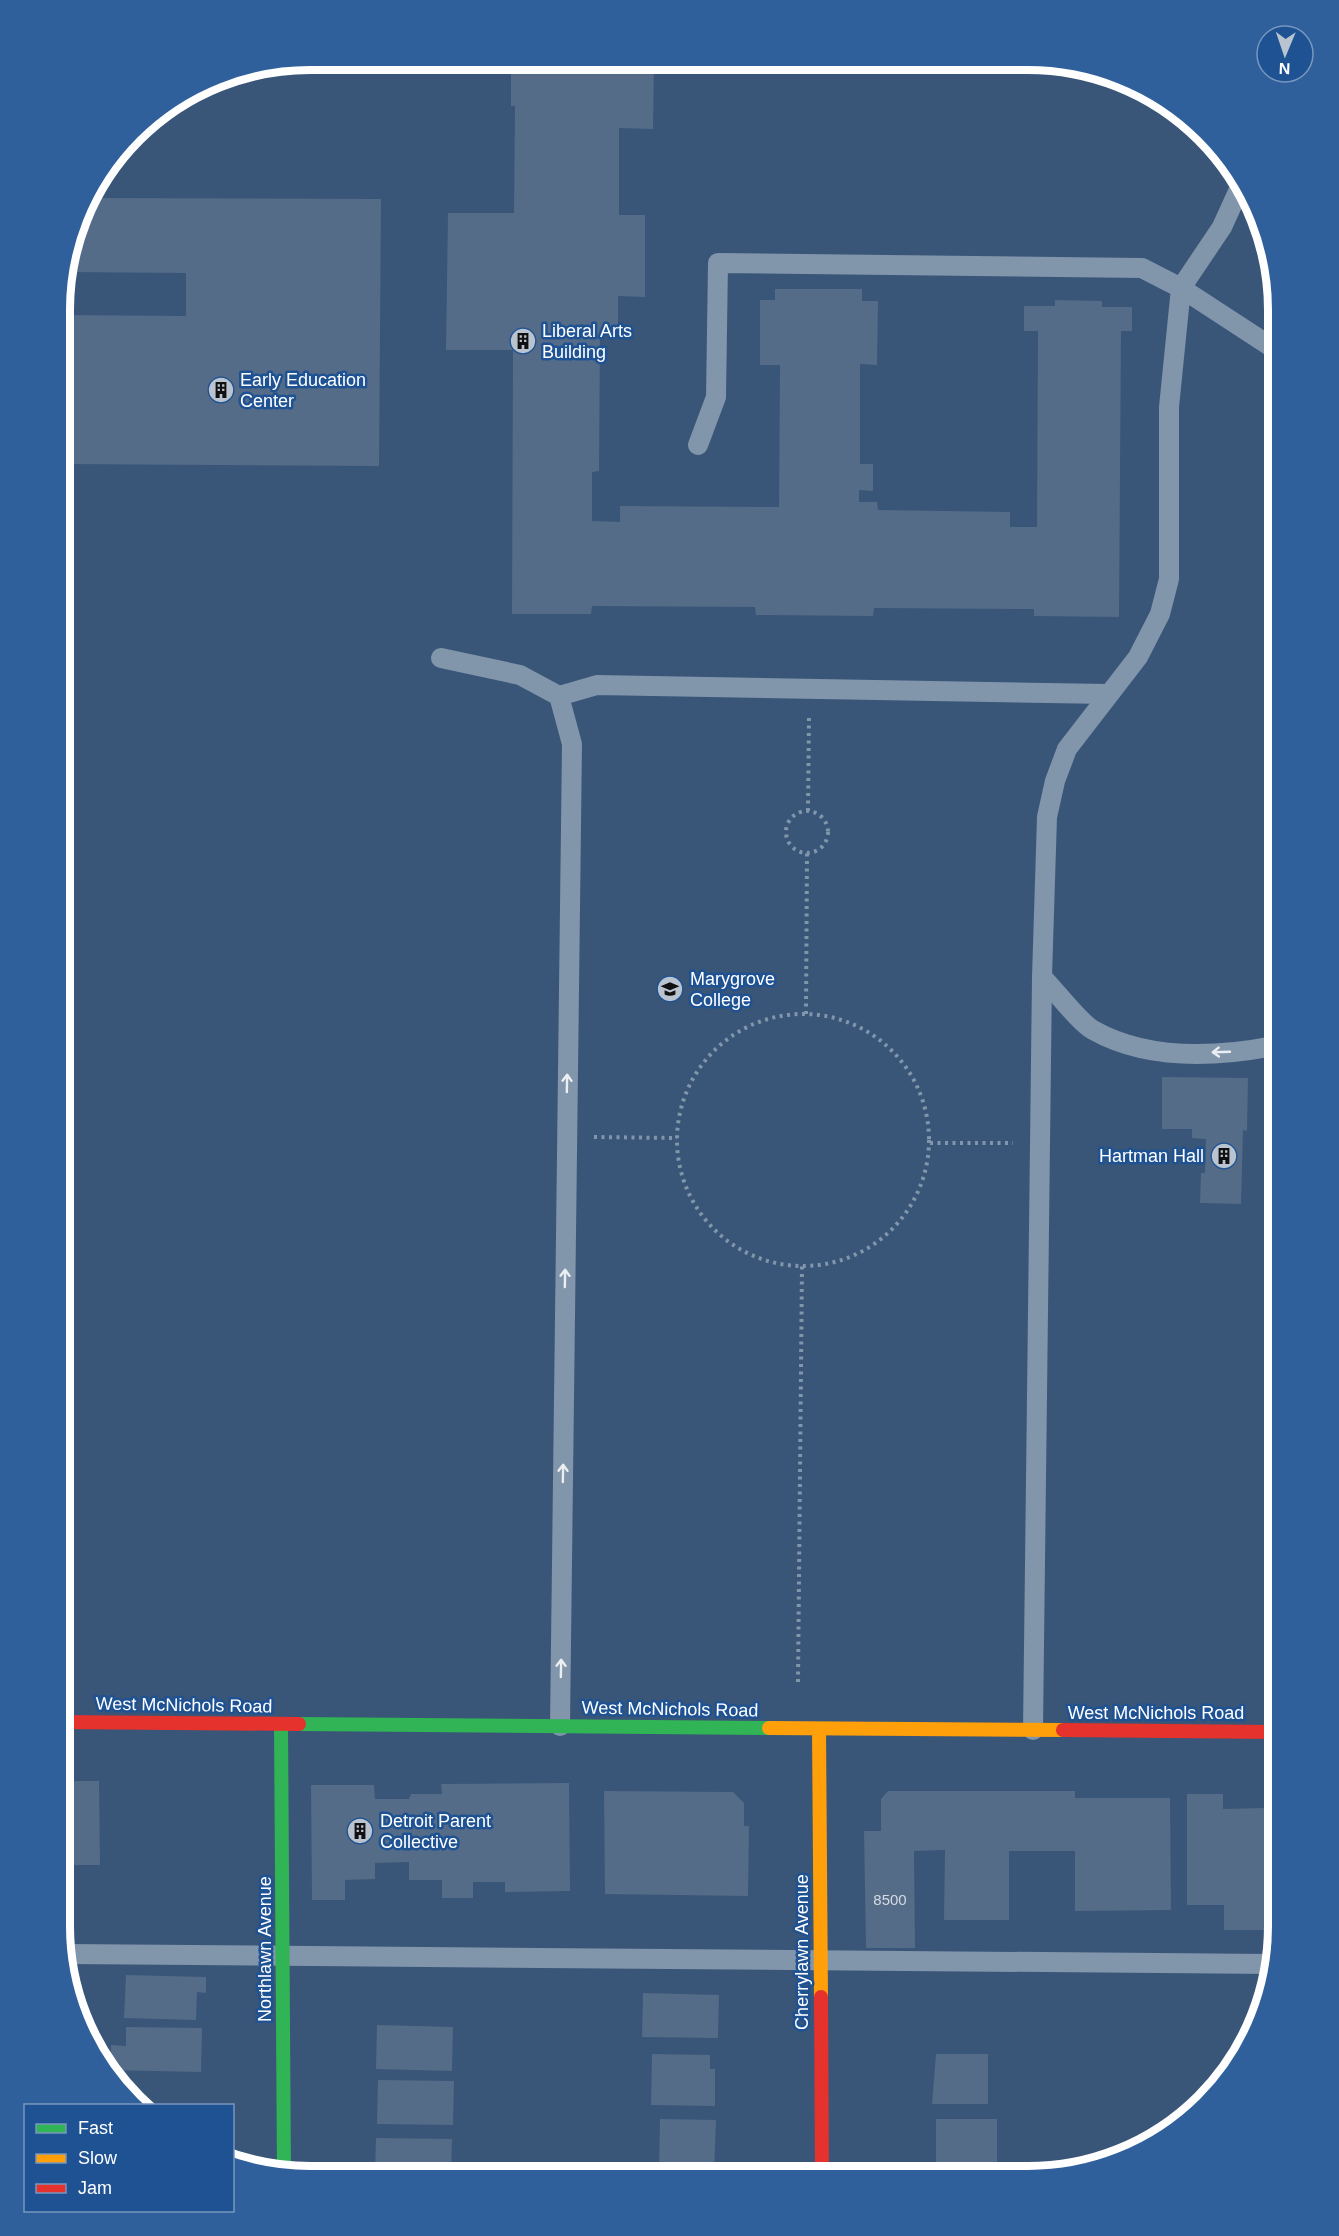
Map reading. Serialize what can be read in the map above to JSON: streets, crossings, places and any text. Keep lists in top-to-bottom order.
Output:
{
  "streets": {
    "main road": ["West McNichols Road", "Northlawn Avenue", "Cherrylawn Avenue"]
  },
  "crossings": [
    ["West McNichols Road", "Northlawn Avenue"],
    ["West McNichols Road", "Cherrylawn Avenue"]
  ],
  "places": {
    "building": [
      "Liberal Arts Building",
      "Early Education Center",
      "Hartman Hall",
      "Detroit Parent Collective"
    ],
    "school or university": ["Marygrove College"]
  },
  "house_numbers": ["8500"],
  "legend": ["Fast", "Slow", "Jam"],
  "north": "bottom"
}
